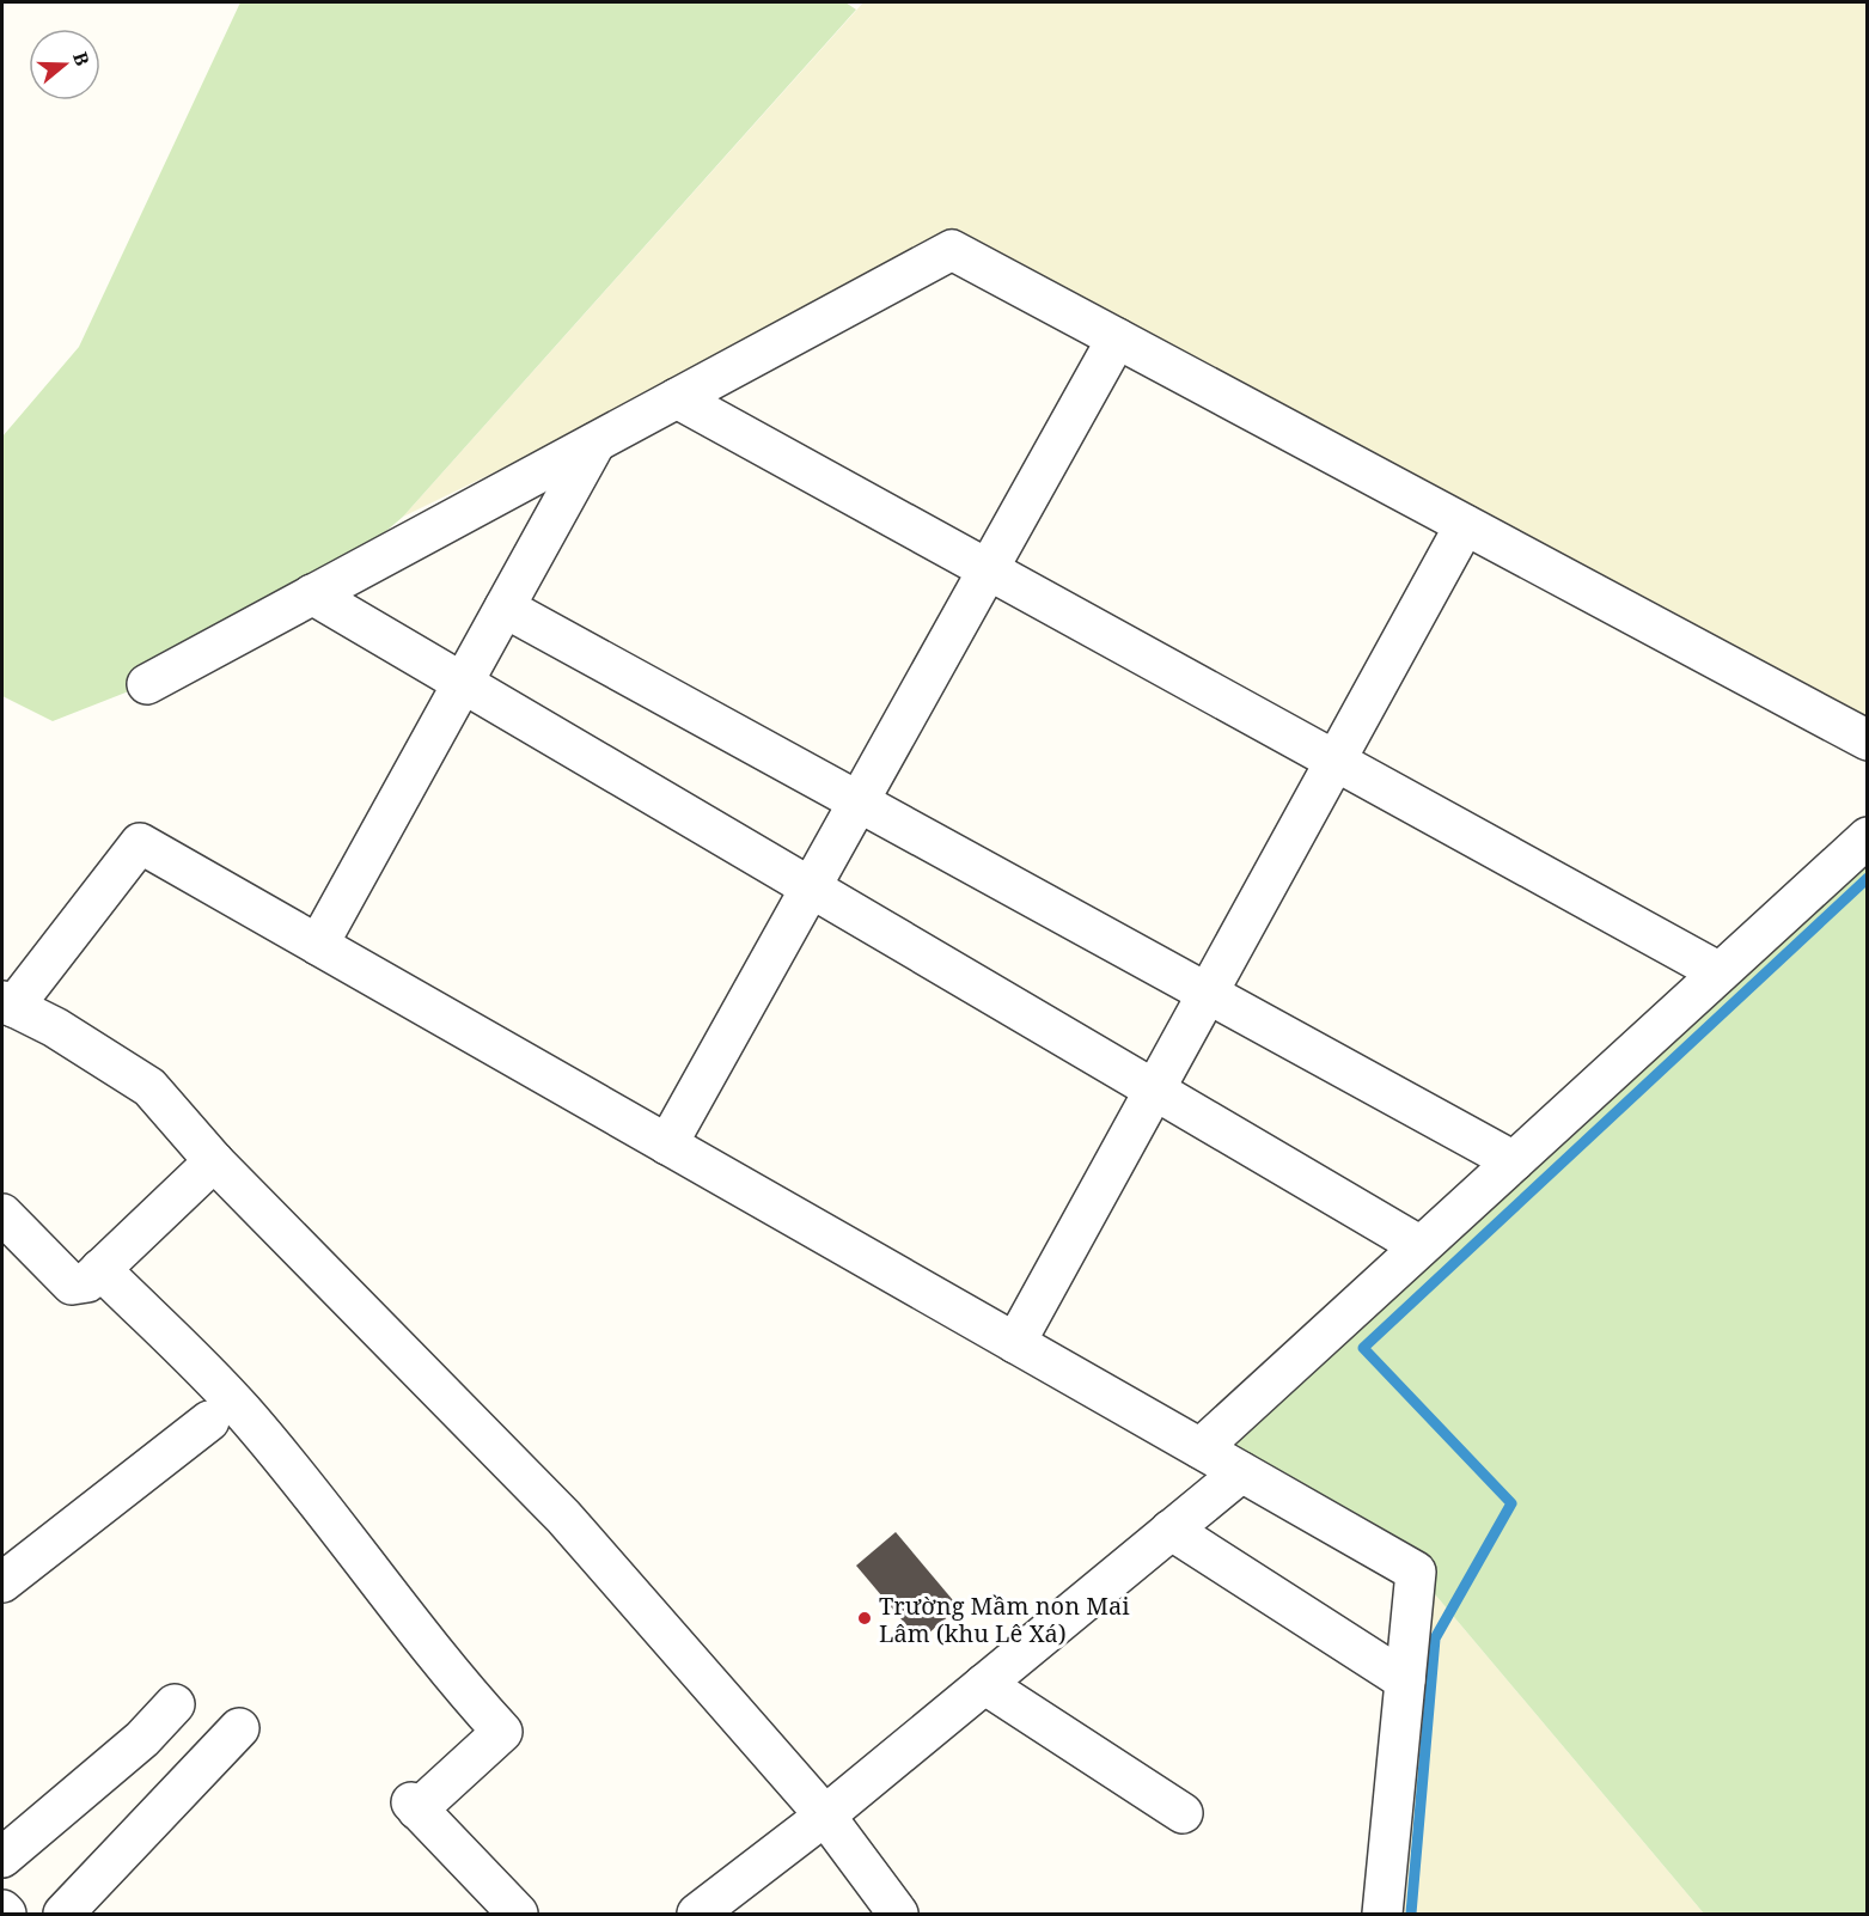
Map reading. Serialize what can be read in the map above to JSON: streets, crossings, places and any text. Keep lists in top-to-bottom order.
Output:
{
  "places": ["Trường Mầm non Mai Lâm (khu Lê Xá)"],
  "north": "right"
}
